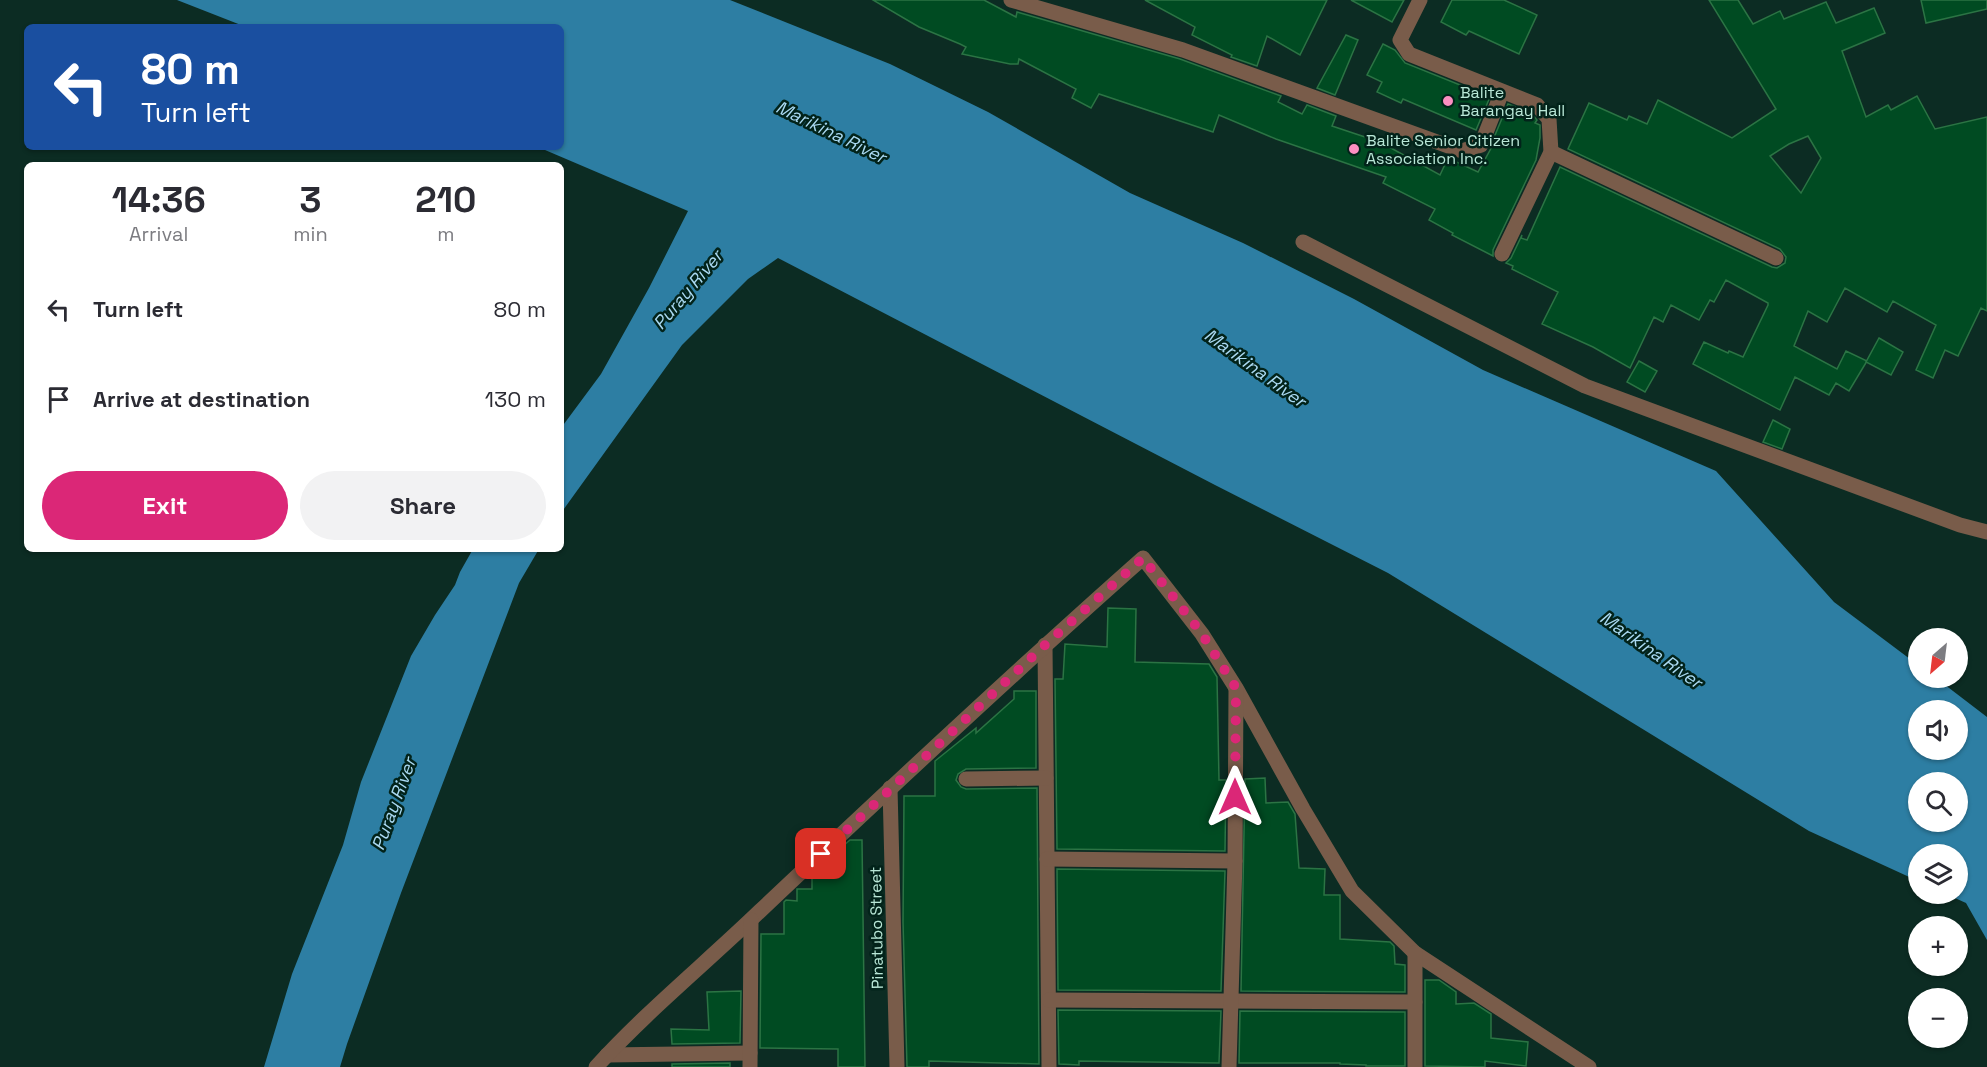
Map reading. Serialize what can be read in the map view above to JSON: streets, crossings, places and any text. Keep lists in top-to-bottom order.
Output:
{
  "streets": {
    "street": ["Pinatubo Street"]
  },
  "water": ["Marikina River", "Puray River"],
  "places": ["Balite Barangay Hall", "Balite Senior Citizen Association Inc."],
  "north": "bottom left",
  "page": {
    "turn": ["80 m", "Turn left"],
    "eta": [
      "14:36",
      "Arrival",
      "3",
      "min",
      "210",
      "m"
    ],
    "list": [
      {
        "name": "Turn left",
        "value": "80 m"
      },
      {
        "name": "Arrive at destination",
        "value": "130 m"
      }
    ],
    "buttons": ["Exit", "Share"],
    "map_buttons": ["+", "−"]
  }
}
